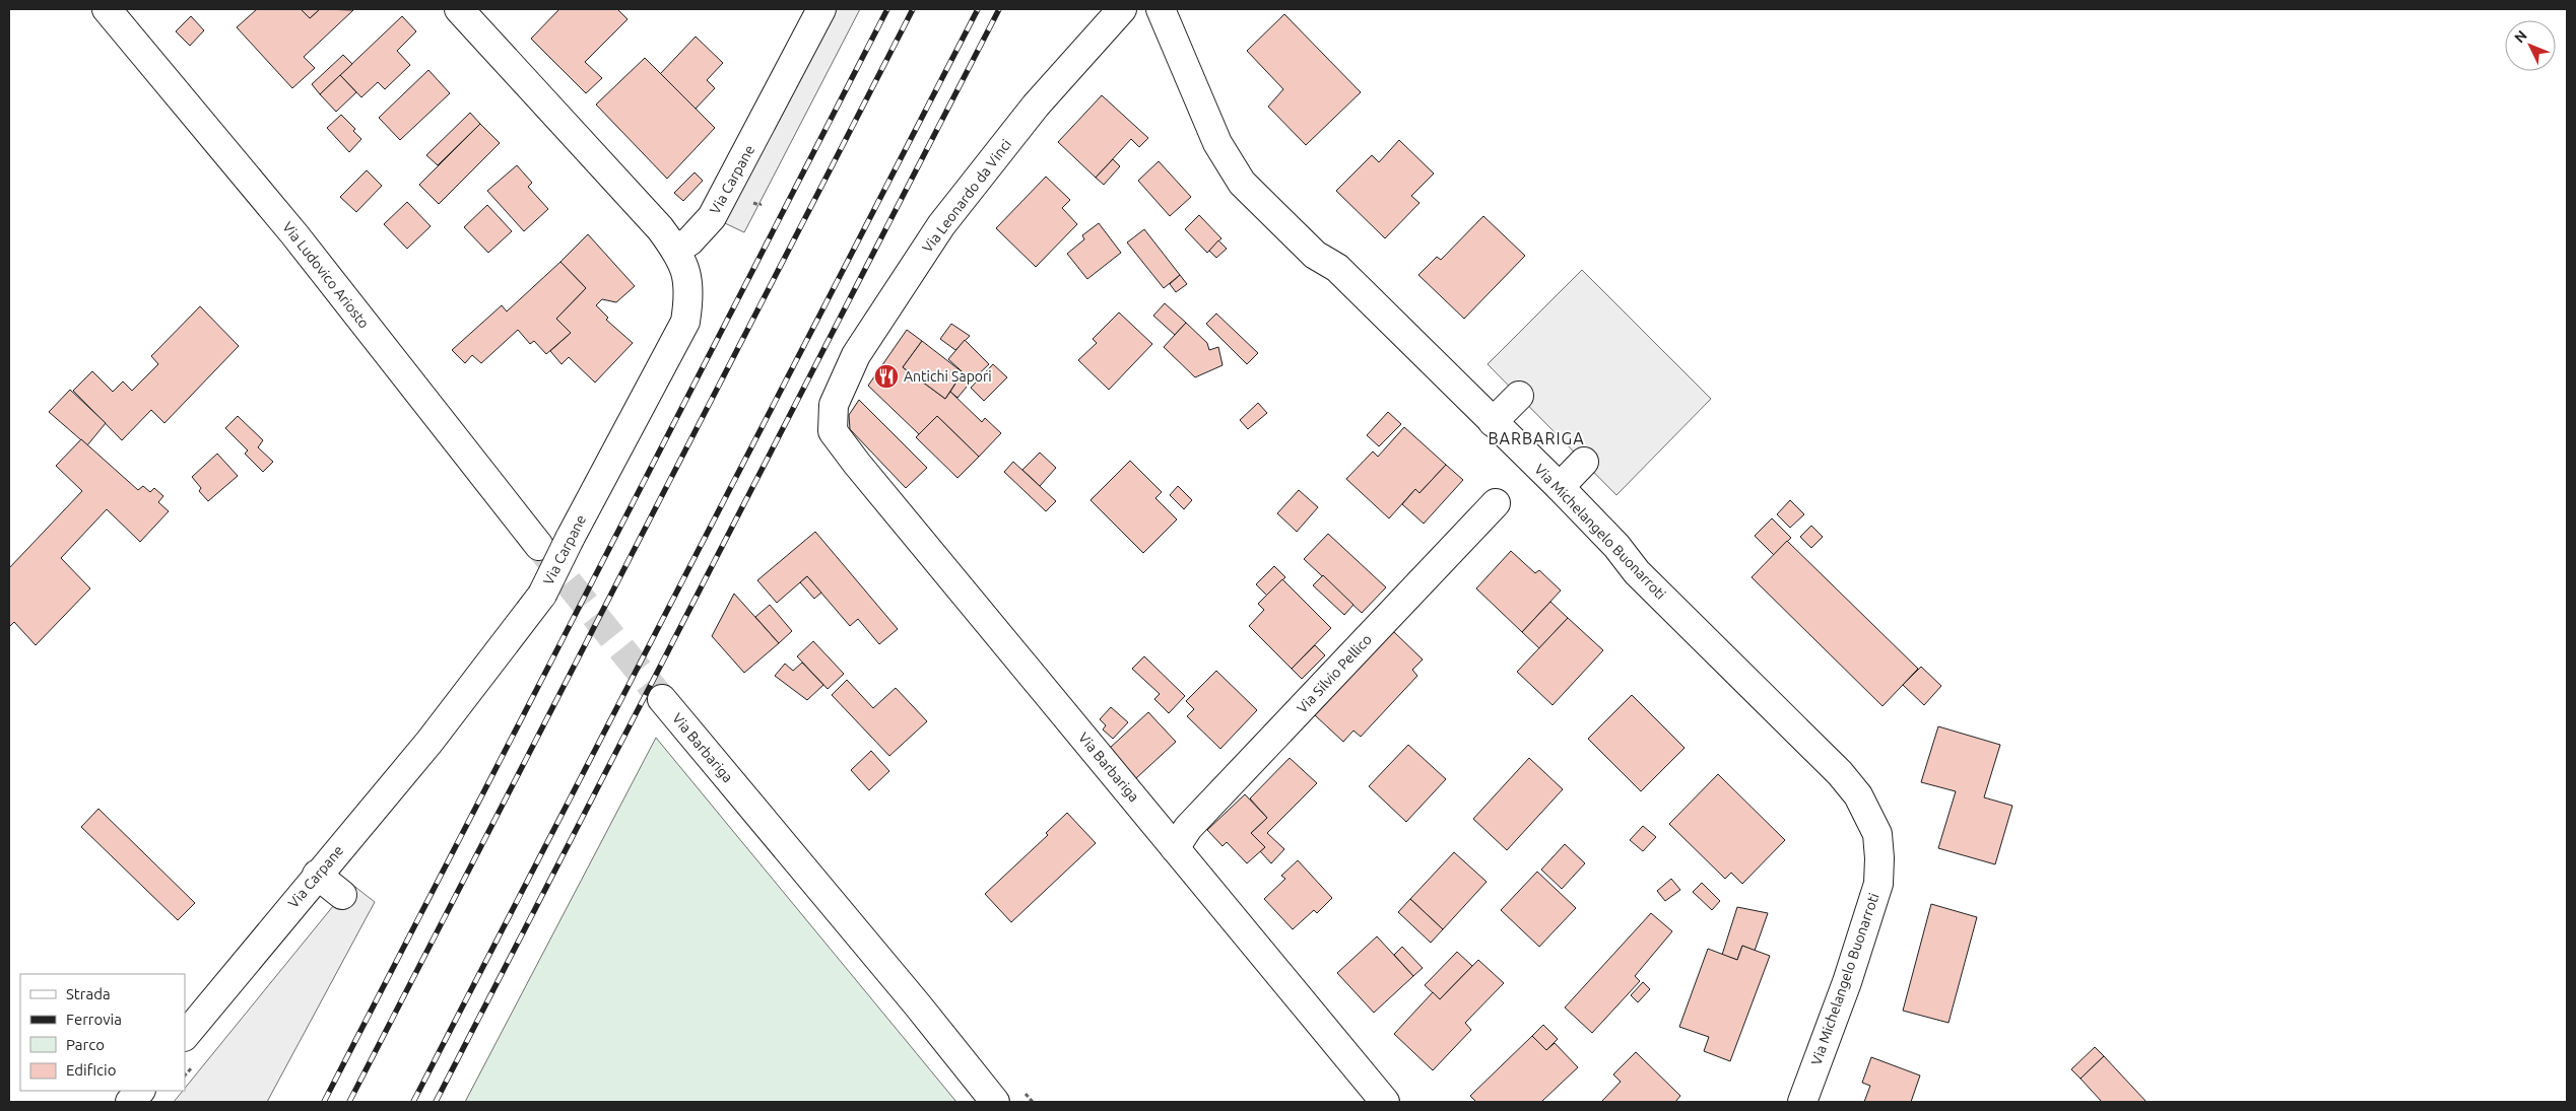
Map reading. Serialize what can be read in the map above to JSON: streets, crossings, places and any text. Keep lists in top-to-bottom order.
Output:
{
  "streets": {
    "street": [
      "Via Carpane",
      "Via Leonardo da Vinci",
      "Via Ludovico Ariosto",
      "Via Michelangelo Buonarroti",
      "Via Silvio Pellico",
      "Via Barbariga"
    ]
  },
  "crossings": [
    ["Via Leonardo da Vinci", "Via Barbariga"],
    ["Via Silvio Pellico", "Via Barbariga"]
  ],
  "districts": ["BARBARIGA"],
  "places": {
    "restaurant": ["Antichi Sapori"]
  },
  "legend": [
    "Strada",
    "Ferrovia",
    "Parco",
    "Edificio"
  ],
  "north": "top left"
}
